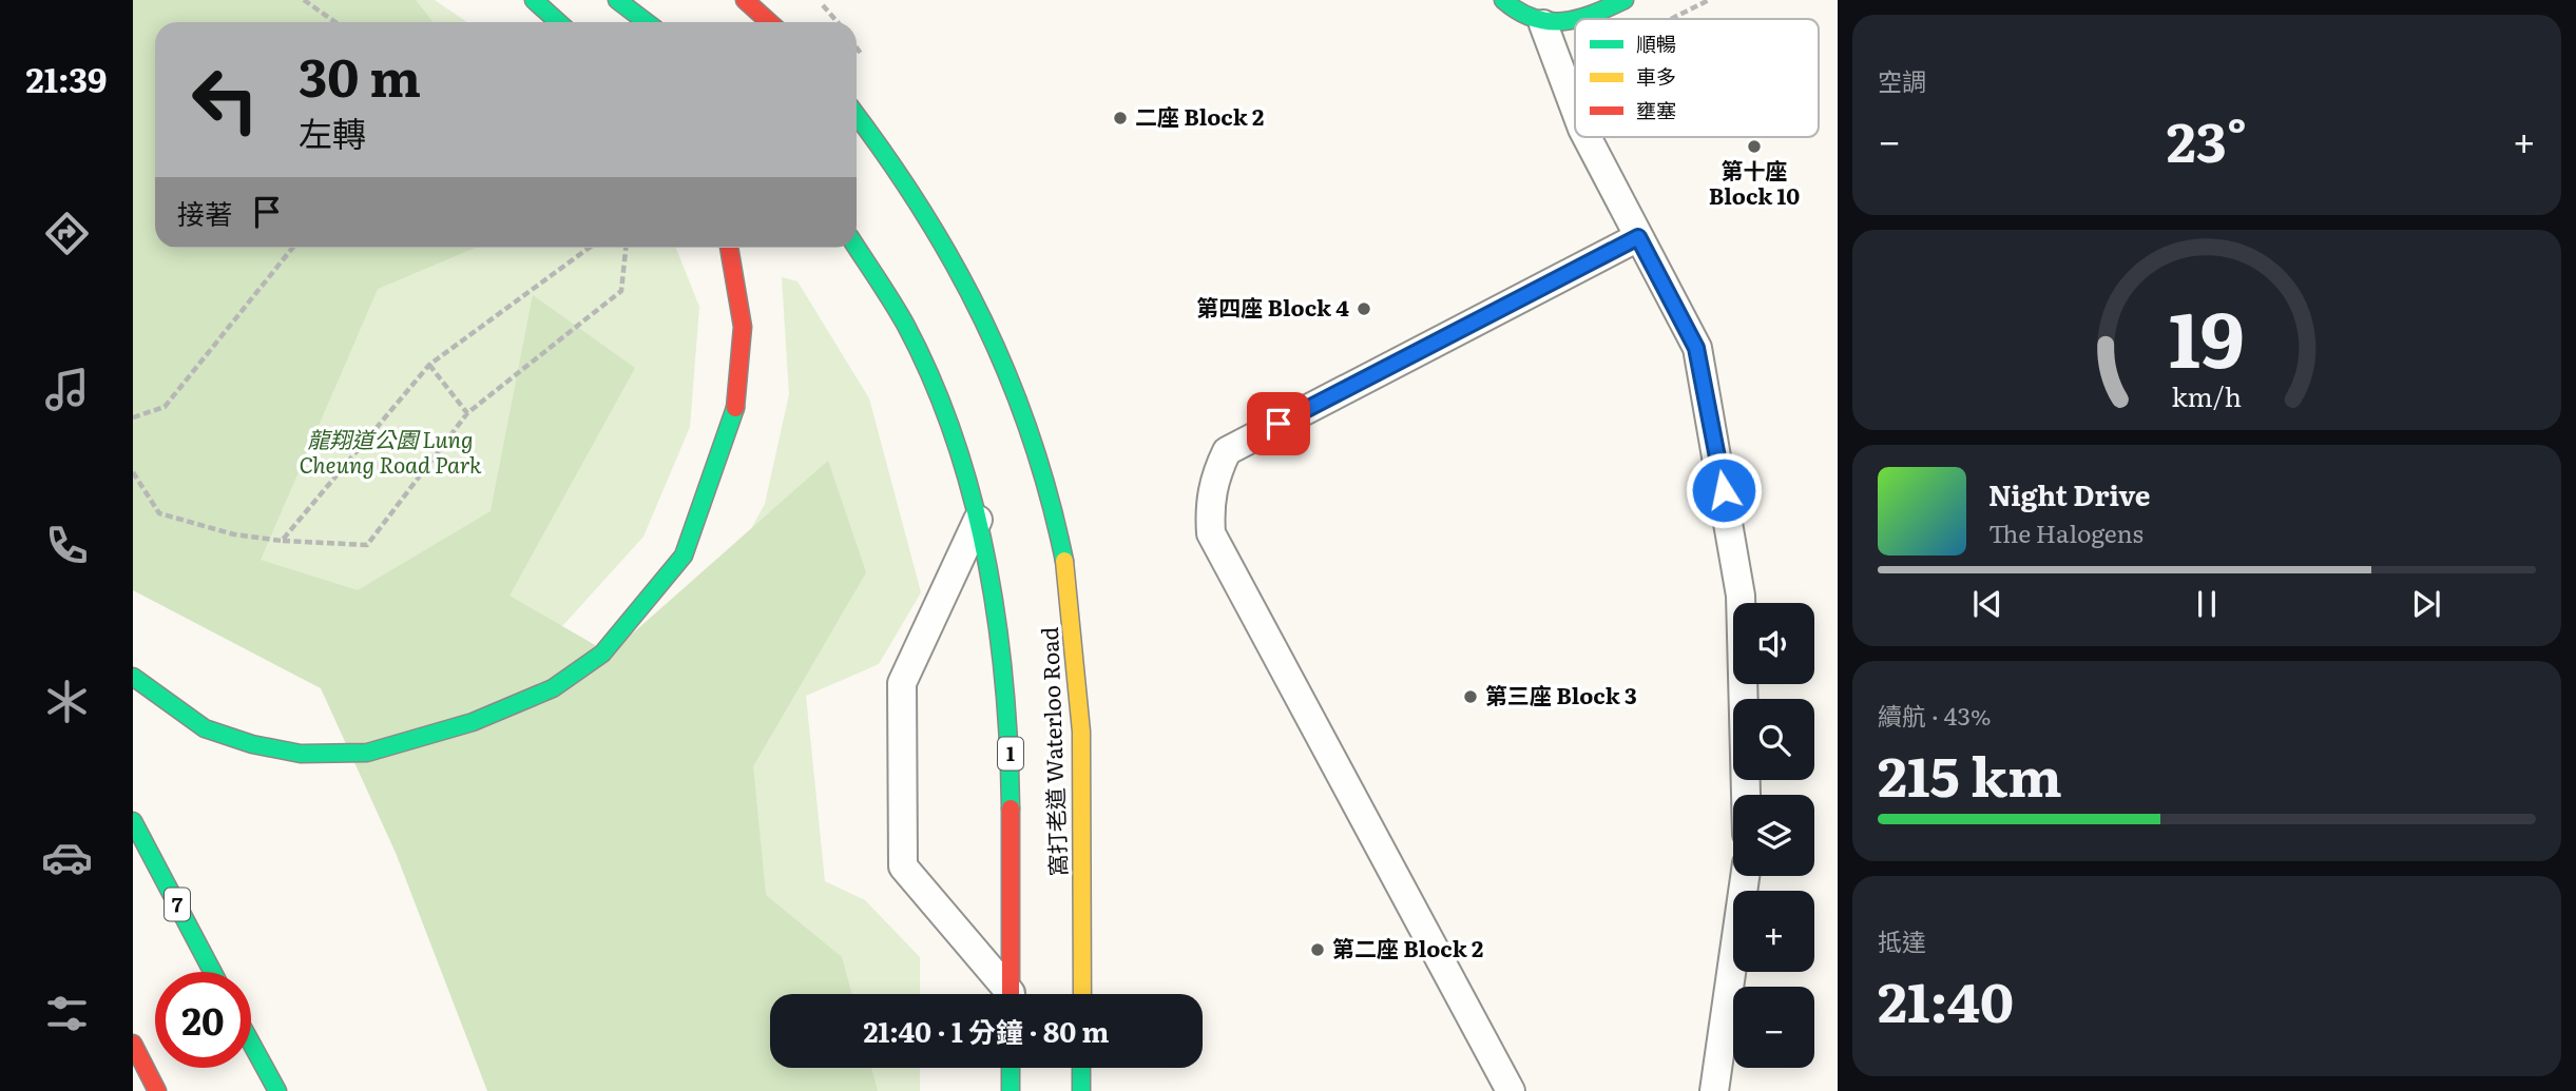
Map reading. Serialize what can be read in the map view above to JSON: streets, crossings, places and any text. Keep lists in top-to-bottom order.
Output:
{
  "streets": {
    "main road": ["窩打老道 Waterloo Road", "1", "7"]
  },
  "parks": ["龍翔道公園 Lung Cheung Road Park"],
  "places": [
    "二座 Block 2",
    "第十座 Block 10",
    "第四座 Block 4",
    "第三座 Block 3",
    "第二座 Block 2"
  ],
  "legend": ["順暢", "車多", "壅塞"],
  "page": {
    "tabs": "21:39",
    "tile": [
      "空調",
      ["續航 · 43%", "215 km"],
      ["抵達", "21:40"]
    ],
    "turn": ["30 m", "左轉"],
    "heat": ["−", "23°", "+"],
    "then": "接著",
    "song": ["Night Drive", "The Halogens"],
    "map_buttons": ["+", "−"],
    "limit": "20",
    "trip": "21:40 · 1 分鐘 · 80 m",
    "gauge": ["19", "km/h"]
  }
}
